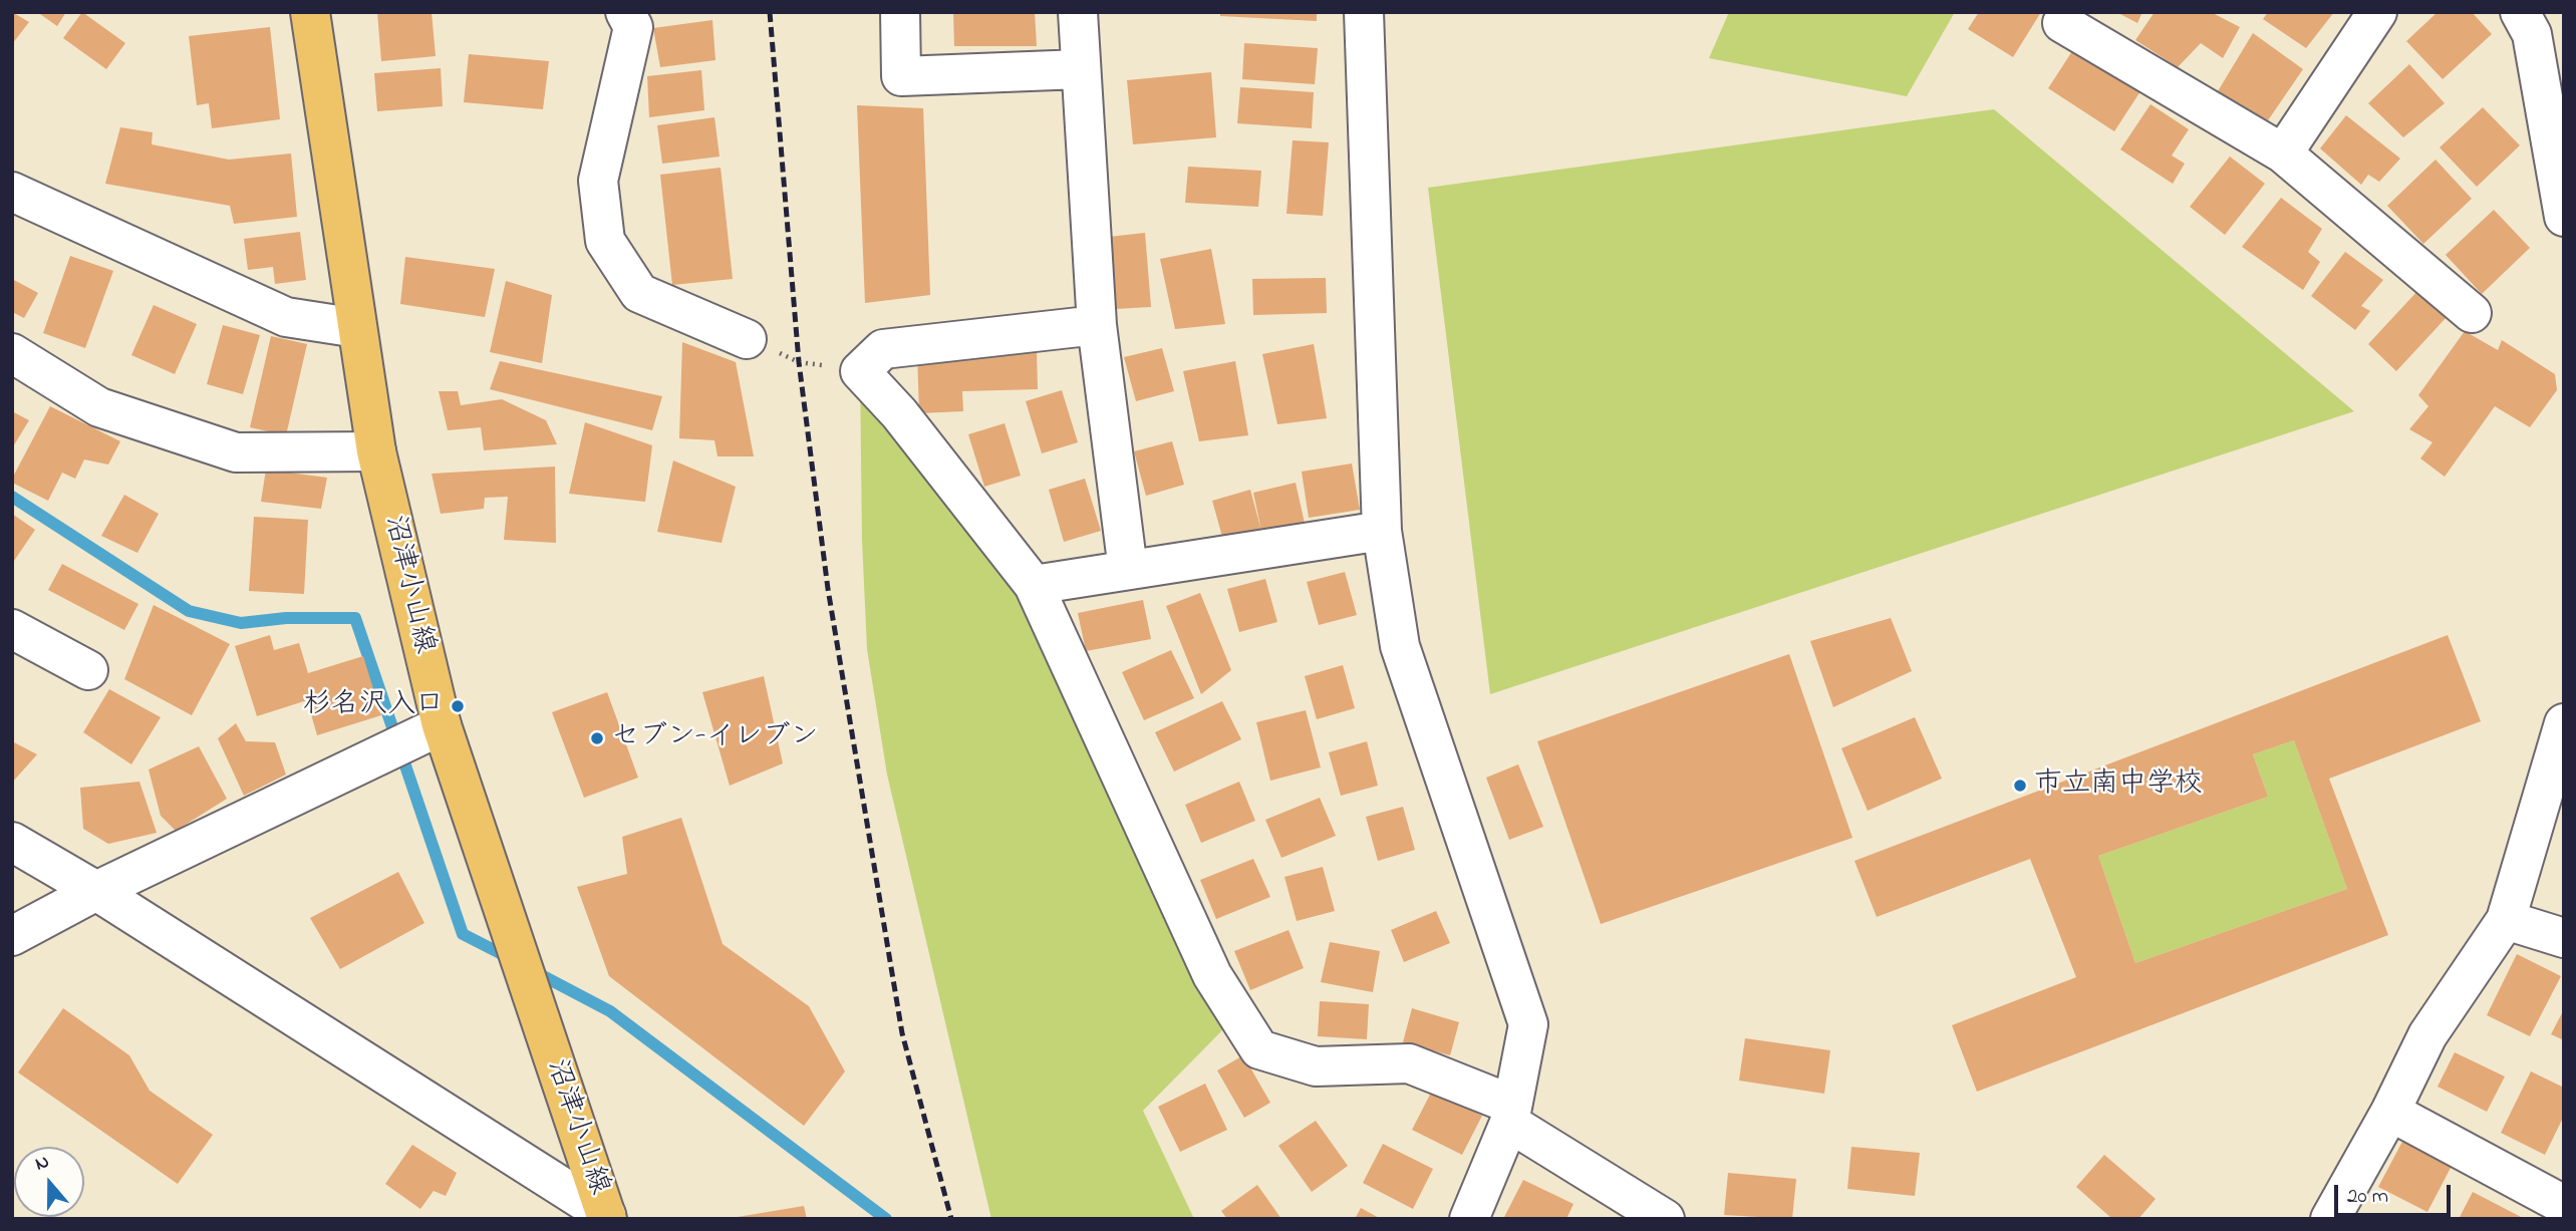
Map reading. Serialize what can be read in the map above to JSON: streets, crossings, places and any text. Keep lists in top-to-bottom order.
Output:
{
  "streets": {
    "main road": ["沼津小山線"]
  },
  "places": ["杉名沢入口", "セブン-イレブン", "市立南中学校"],
  "scale_bar": "20 m",
  "north": "top"
}
